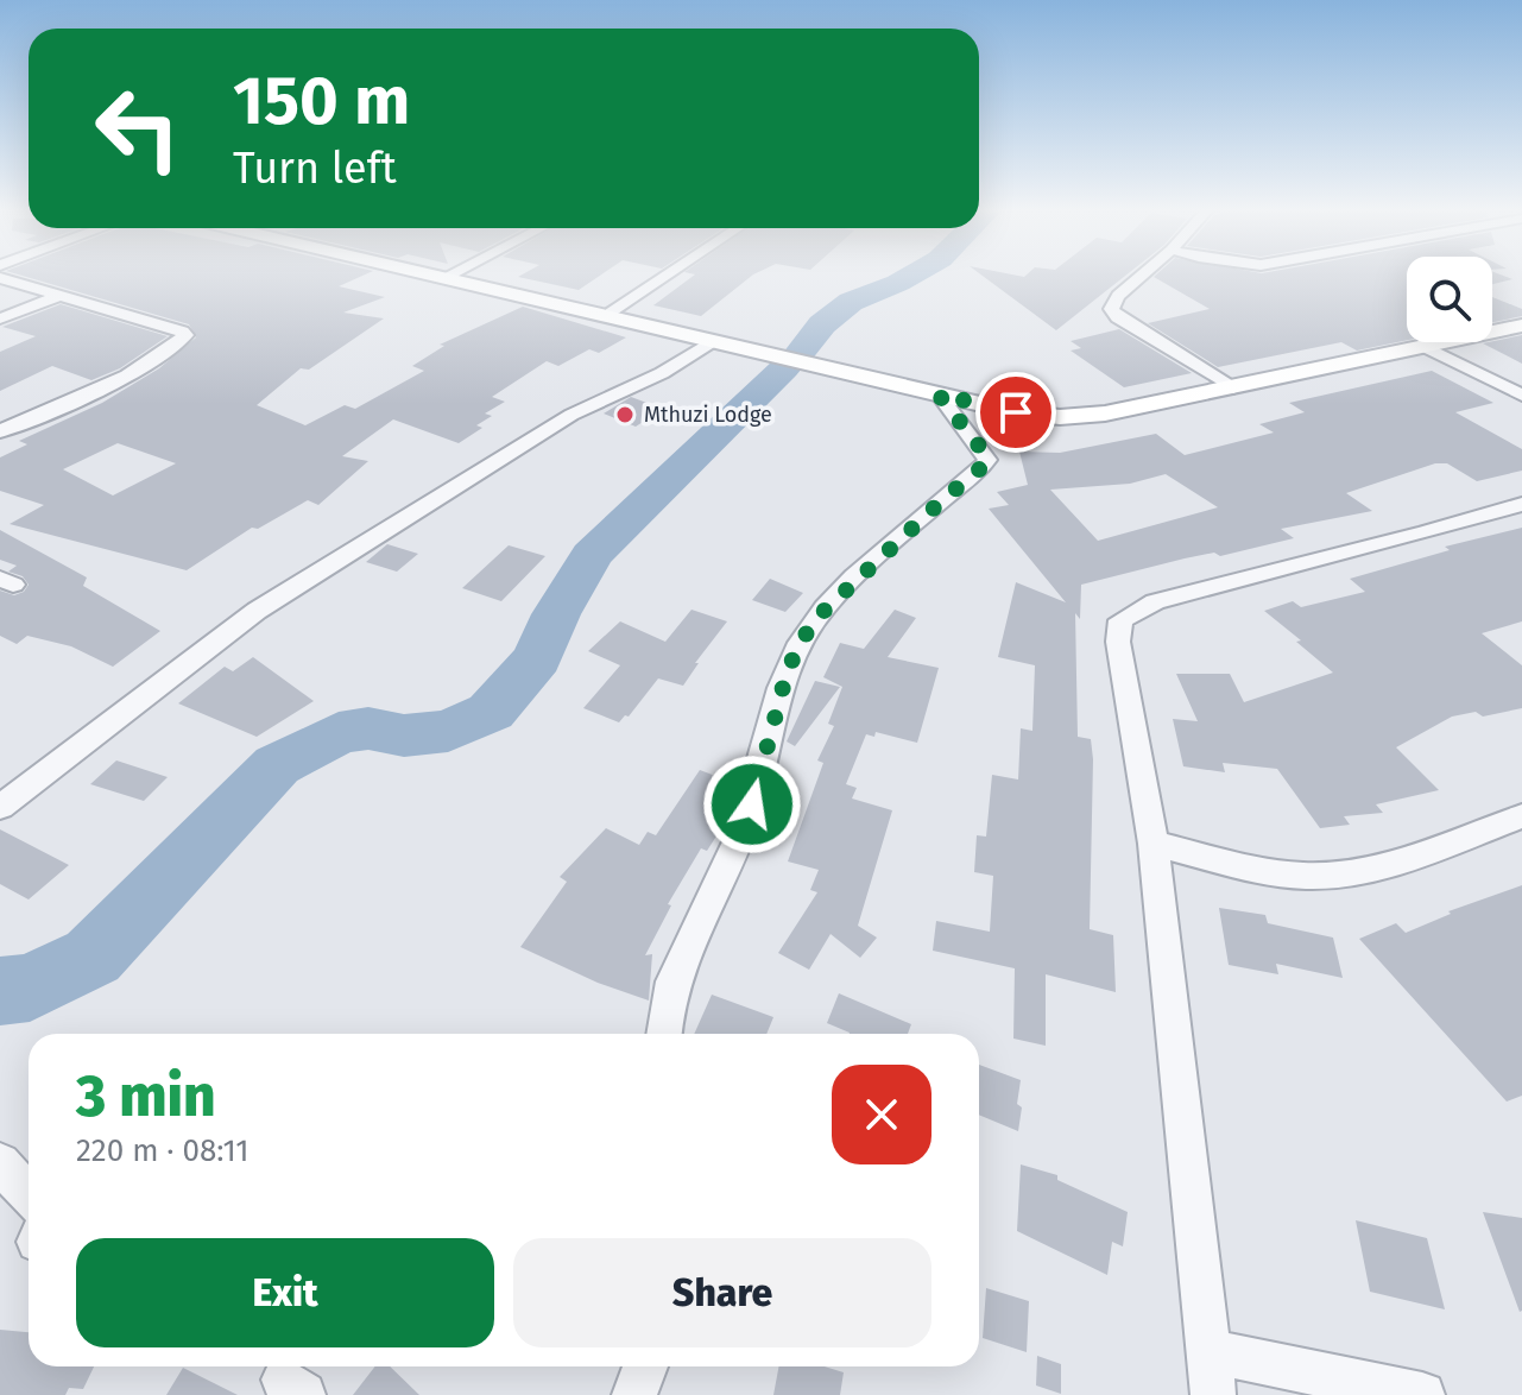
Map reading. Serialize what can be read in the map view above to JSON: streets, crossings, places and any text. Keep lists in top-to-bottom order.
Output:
{
  "places": ["Mthuzi Lodge"],
  "page": {
    "turn": ["150 m", "Turn left"],
    "heading": ["3 min", "220 m · 08:11"],
    "buttons": ["Exit", "Share"]
  }
}
